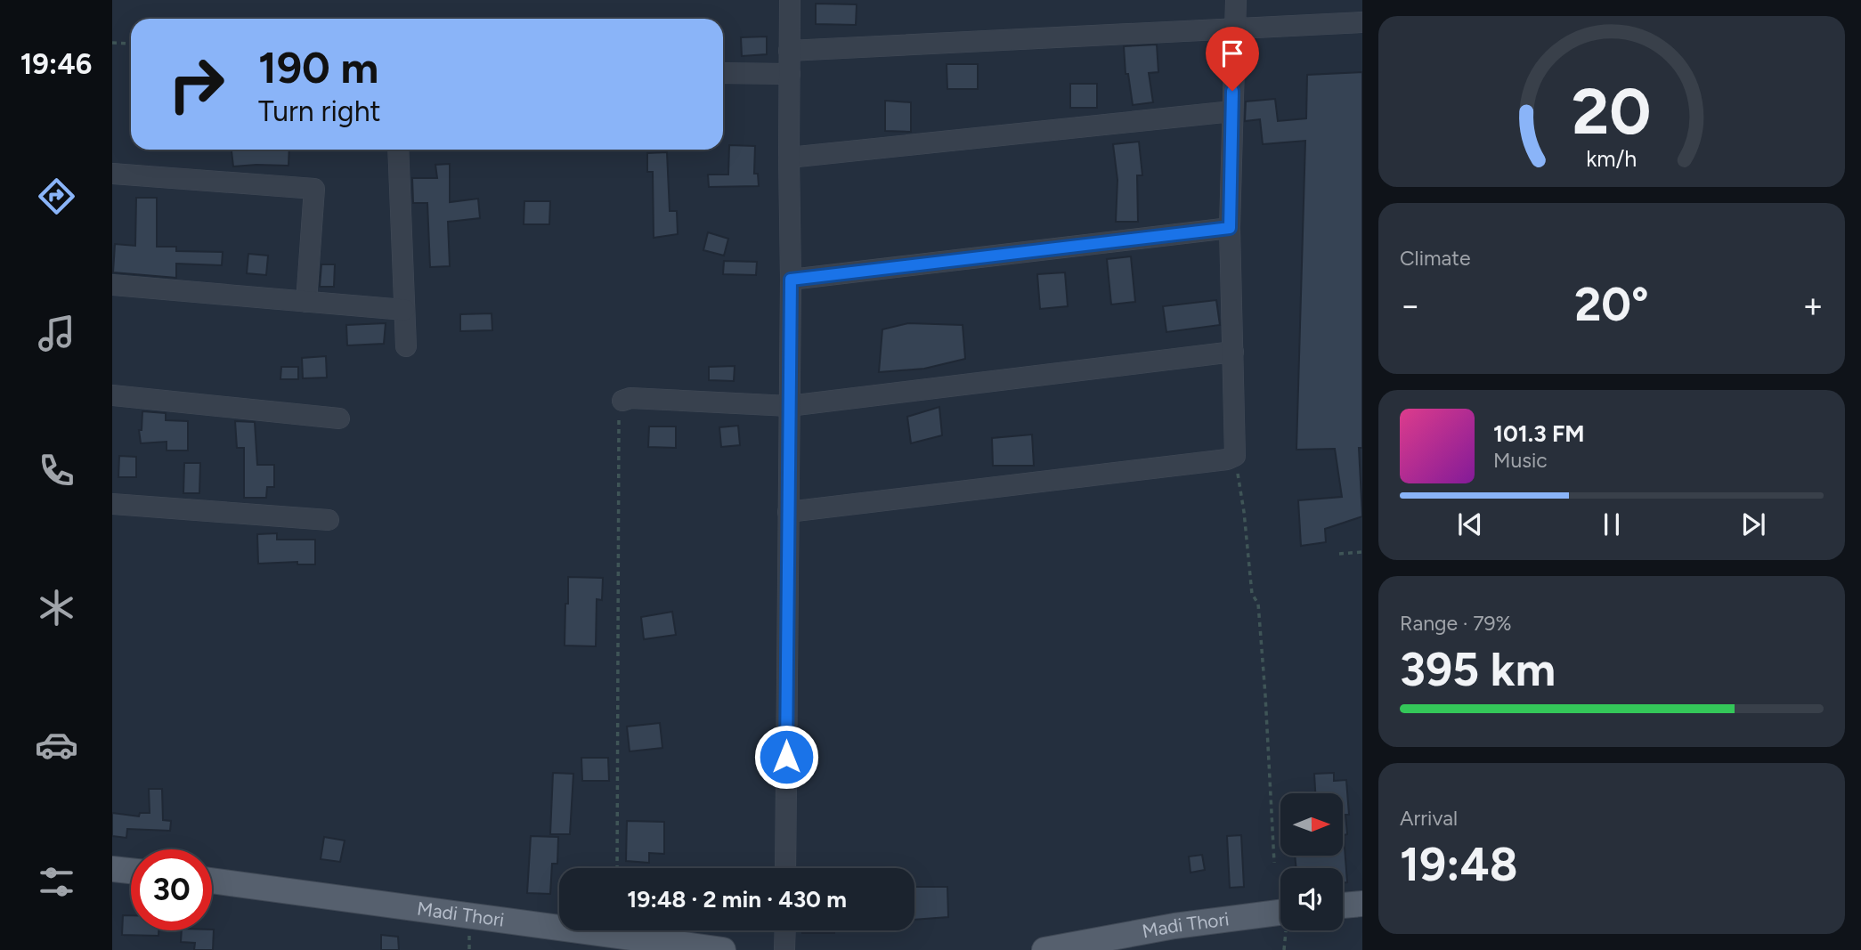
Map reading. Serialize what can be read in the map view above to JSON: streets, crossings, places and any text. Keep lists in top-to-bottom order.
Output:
{
  "streets": {
    "main road": ["Madi Thori"]
  },
  "north": "right",
  "page": {
    "tabs": "19:46",
    "turn": ["190 m", "Turn right"],
    "tile": [
      "Climate",
      ["Range · 79%", "395 km"],
      ["Arrival", "19:48"]
    ],
    "heat": ["−", "20°", "+"],
    "song": ["101.3 FM", "Music"],
    "limit": "30",
    "trip": "19:48 · 2 min · 430 m",
    "gauge": ["20", "km/h"]
  }
}
